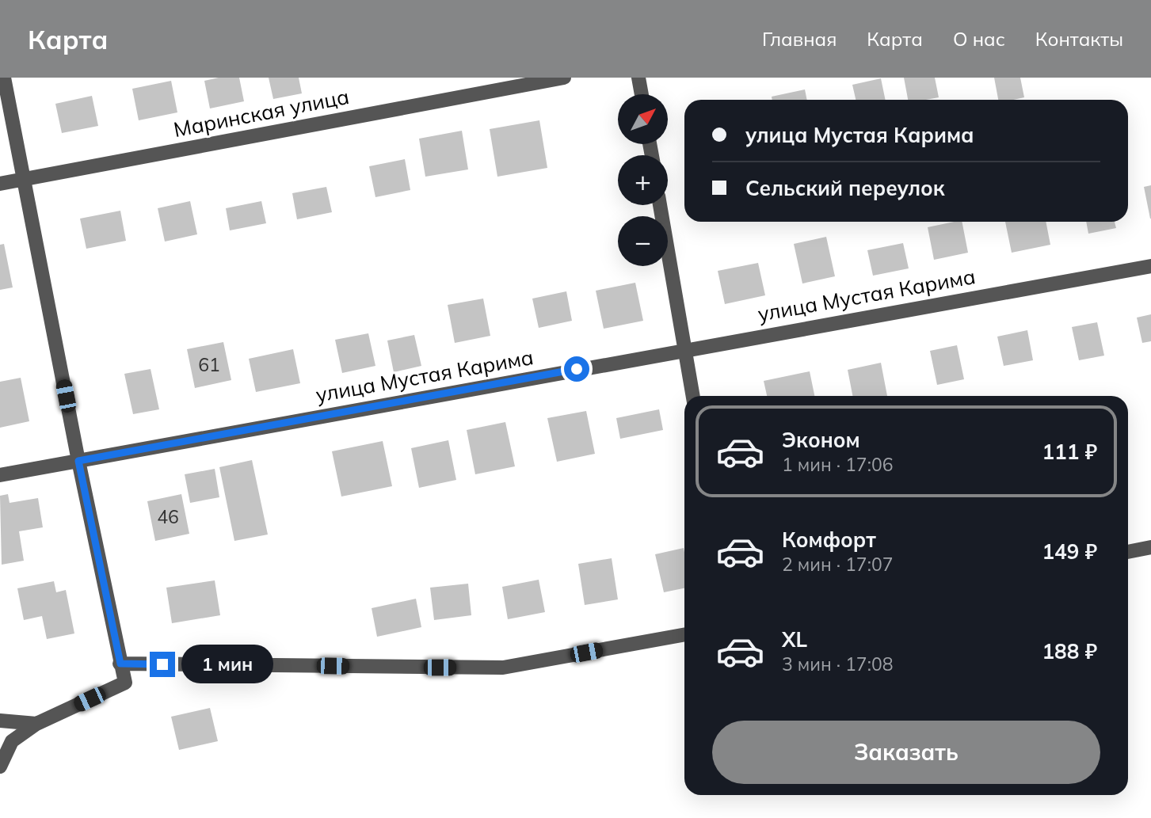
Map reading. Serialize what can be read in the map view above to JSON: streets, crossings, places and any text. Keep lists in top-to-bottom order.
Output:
{
  "streets": {
    "street": ["Маринская улица", "улица Мустая Карима"]
  },
  "house_numbers": ["61", "46"],
  "north": "top right",
  "page": {
    "header": "Карта",
    "nav": [
      "Главная",
      "Карта",
      "О нас",
      "Контакты"
    ],
    "map_buttons": ["+", "−"],
    "banner": ["улица Мустая Карима", "Сельский переулок"],
    "list": [
      {
        "name": "Эконом",
        "note": "1 мин · 17:06",
        "value": "111 ₽"
      },
      {
        "name": "Комфорт",
        "note": "2 мин · 17:07",
        "value": "149 ₽"
      },
      {
        "name": "XL",
        "note": "3 мин · 17:08",
        "value": "188 ₽"
      }
    ],
    "bubble": "1 мин",
    "buttons": "Заказать"
  }
}
